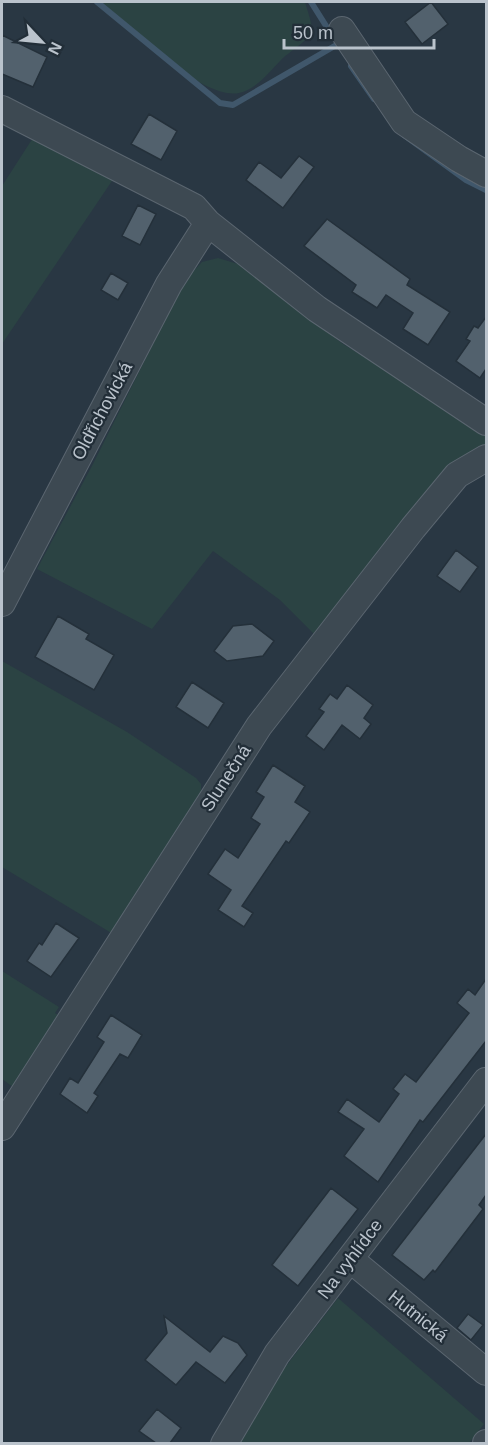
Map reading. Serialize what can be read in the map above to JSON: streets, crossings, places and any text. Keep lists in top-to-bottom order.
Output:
{
  "streets": {
    "street": [
      "Oldřichovická",
      "Slunečná",
      "Na vyhlídce",
      "Hutnická"
    ]
  },
  "crossings": [
    ["Na vyhlídce", "Hutnická"]
  ],
  "scale_bar": "50 m",
  "north": "bottom right"
}
